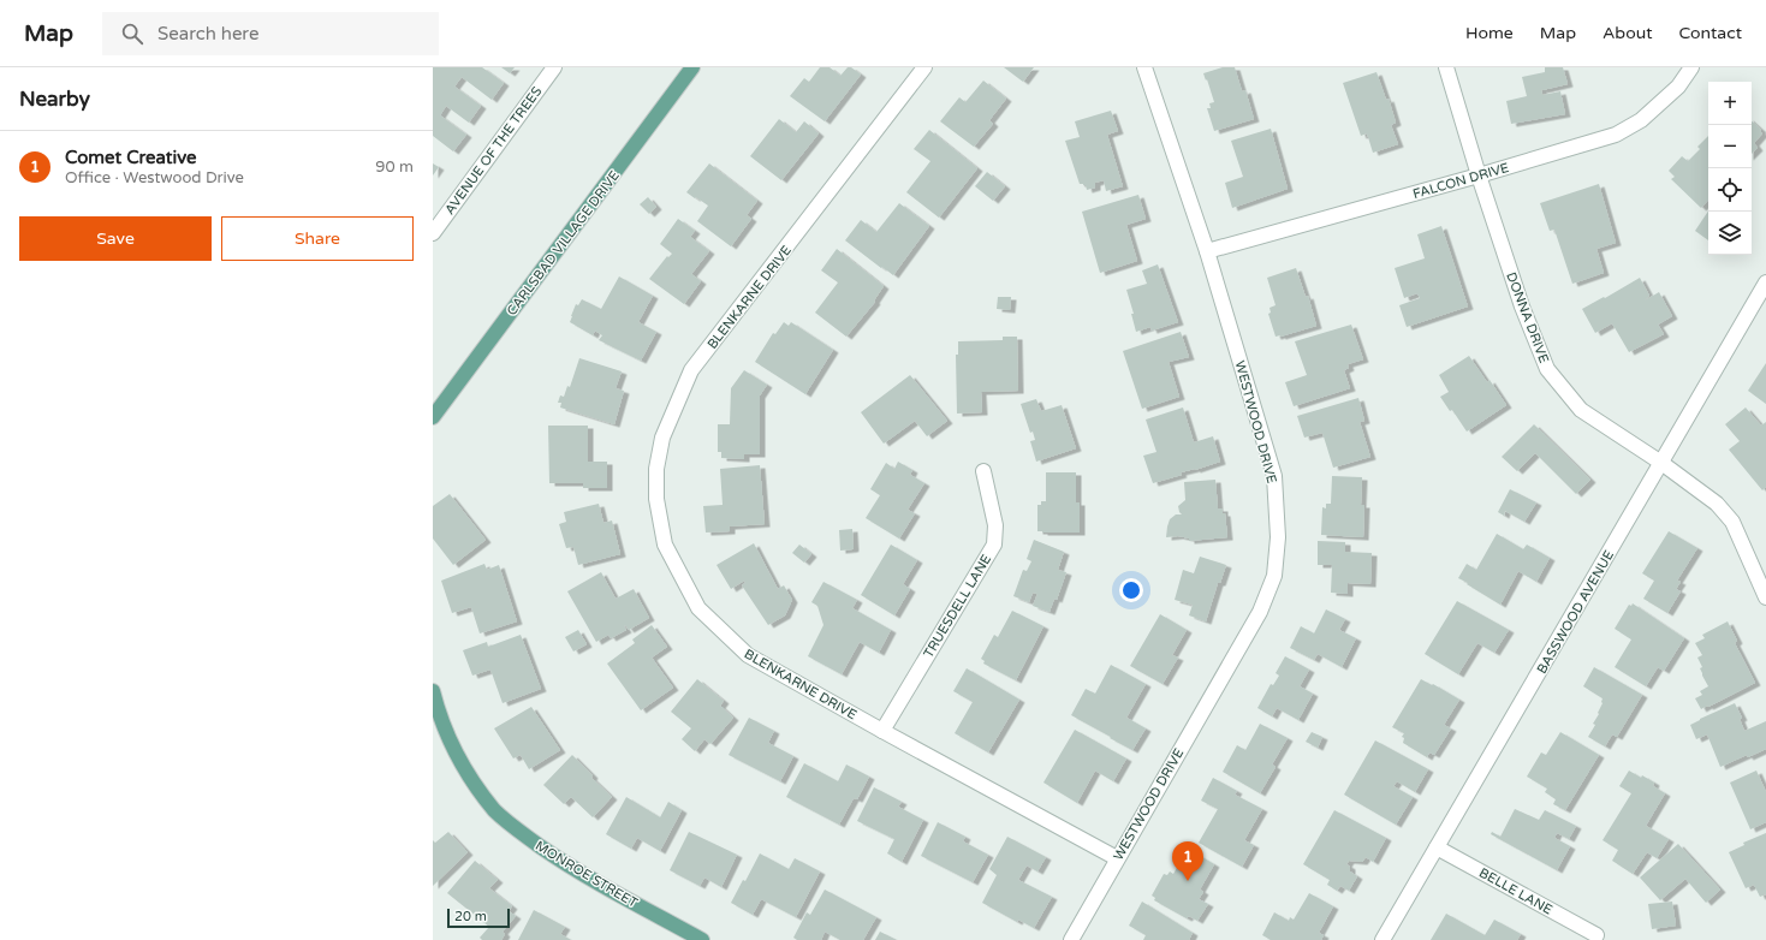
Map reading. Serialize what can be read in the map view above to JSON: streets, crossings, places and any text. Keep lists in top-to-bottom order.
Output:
{
  "streets": {
    "main road": ["CARLSBAD VILLAGE DRIVE", "MONROE STREET"],
    "street": [
      "AVENUE OF THE TREES",
      "FALCON DRIVE",
      "BLENKARNE DRIVE",
      "DONNA DRIVE",
      "WESTWOOD DRIVE",
      "TRUESDELL LANE",
      "BASSWOOD AVENUE",
      "BELLE LANE"
    ]
  },
  "crossings": [
    ["FALCON DRIVE", "DONNA DRIVE"],
    ["FALCON DRIVE", "WESTWOOD DRIVE"],
    ["BLENKARNE DRIVE", "WESTWOOD DRIVE"],
    ["BLENKARNE DRIVE", "TRUESDELL LANE"],
    ["DONNA DRIVE", "BASSWOOD AVENUE"],
    ["BASSWOOD AVENUE", "BELLE LANE"]
  ],
  "scale_bar": "20 m",
  "page": {
    "header": "Map",
    "search": "Search here",
    "nav": [
      "Home",
      "Map",
      "About",
      "Contact"
    ],
    "heading": "Nearby",
    "map_buttons": ["+", "−"],
    "list": [
      {
        "mark": "1",
        "name": "Comet Creative",
        "note": "Office · Westwood Drive",
        "value": "90 m"
      }
    ],
    "buttons": ["Save", "Share"],
    "pins": "1",
    "scale": "20 m"
  }
}
